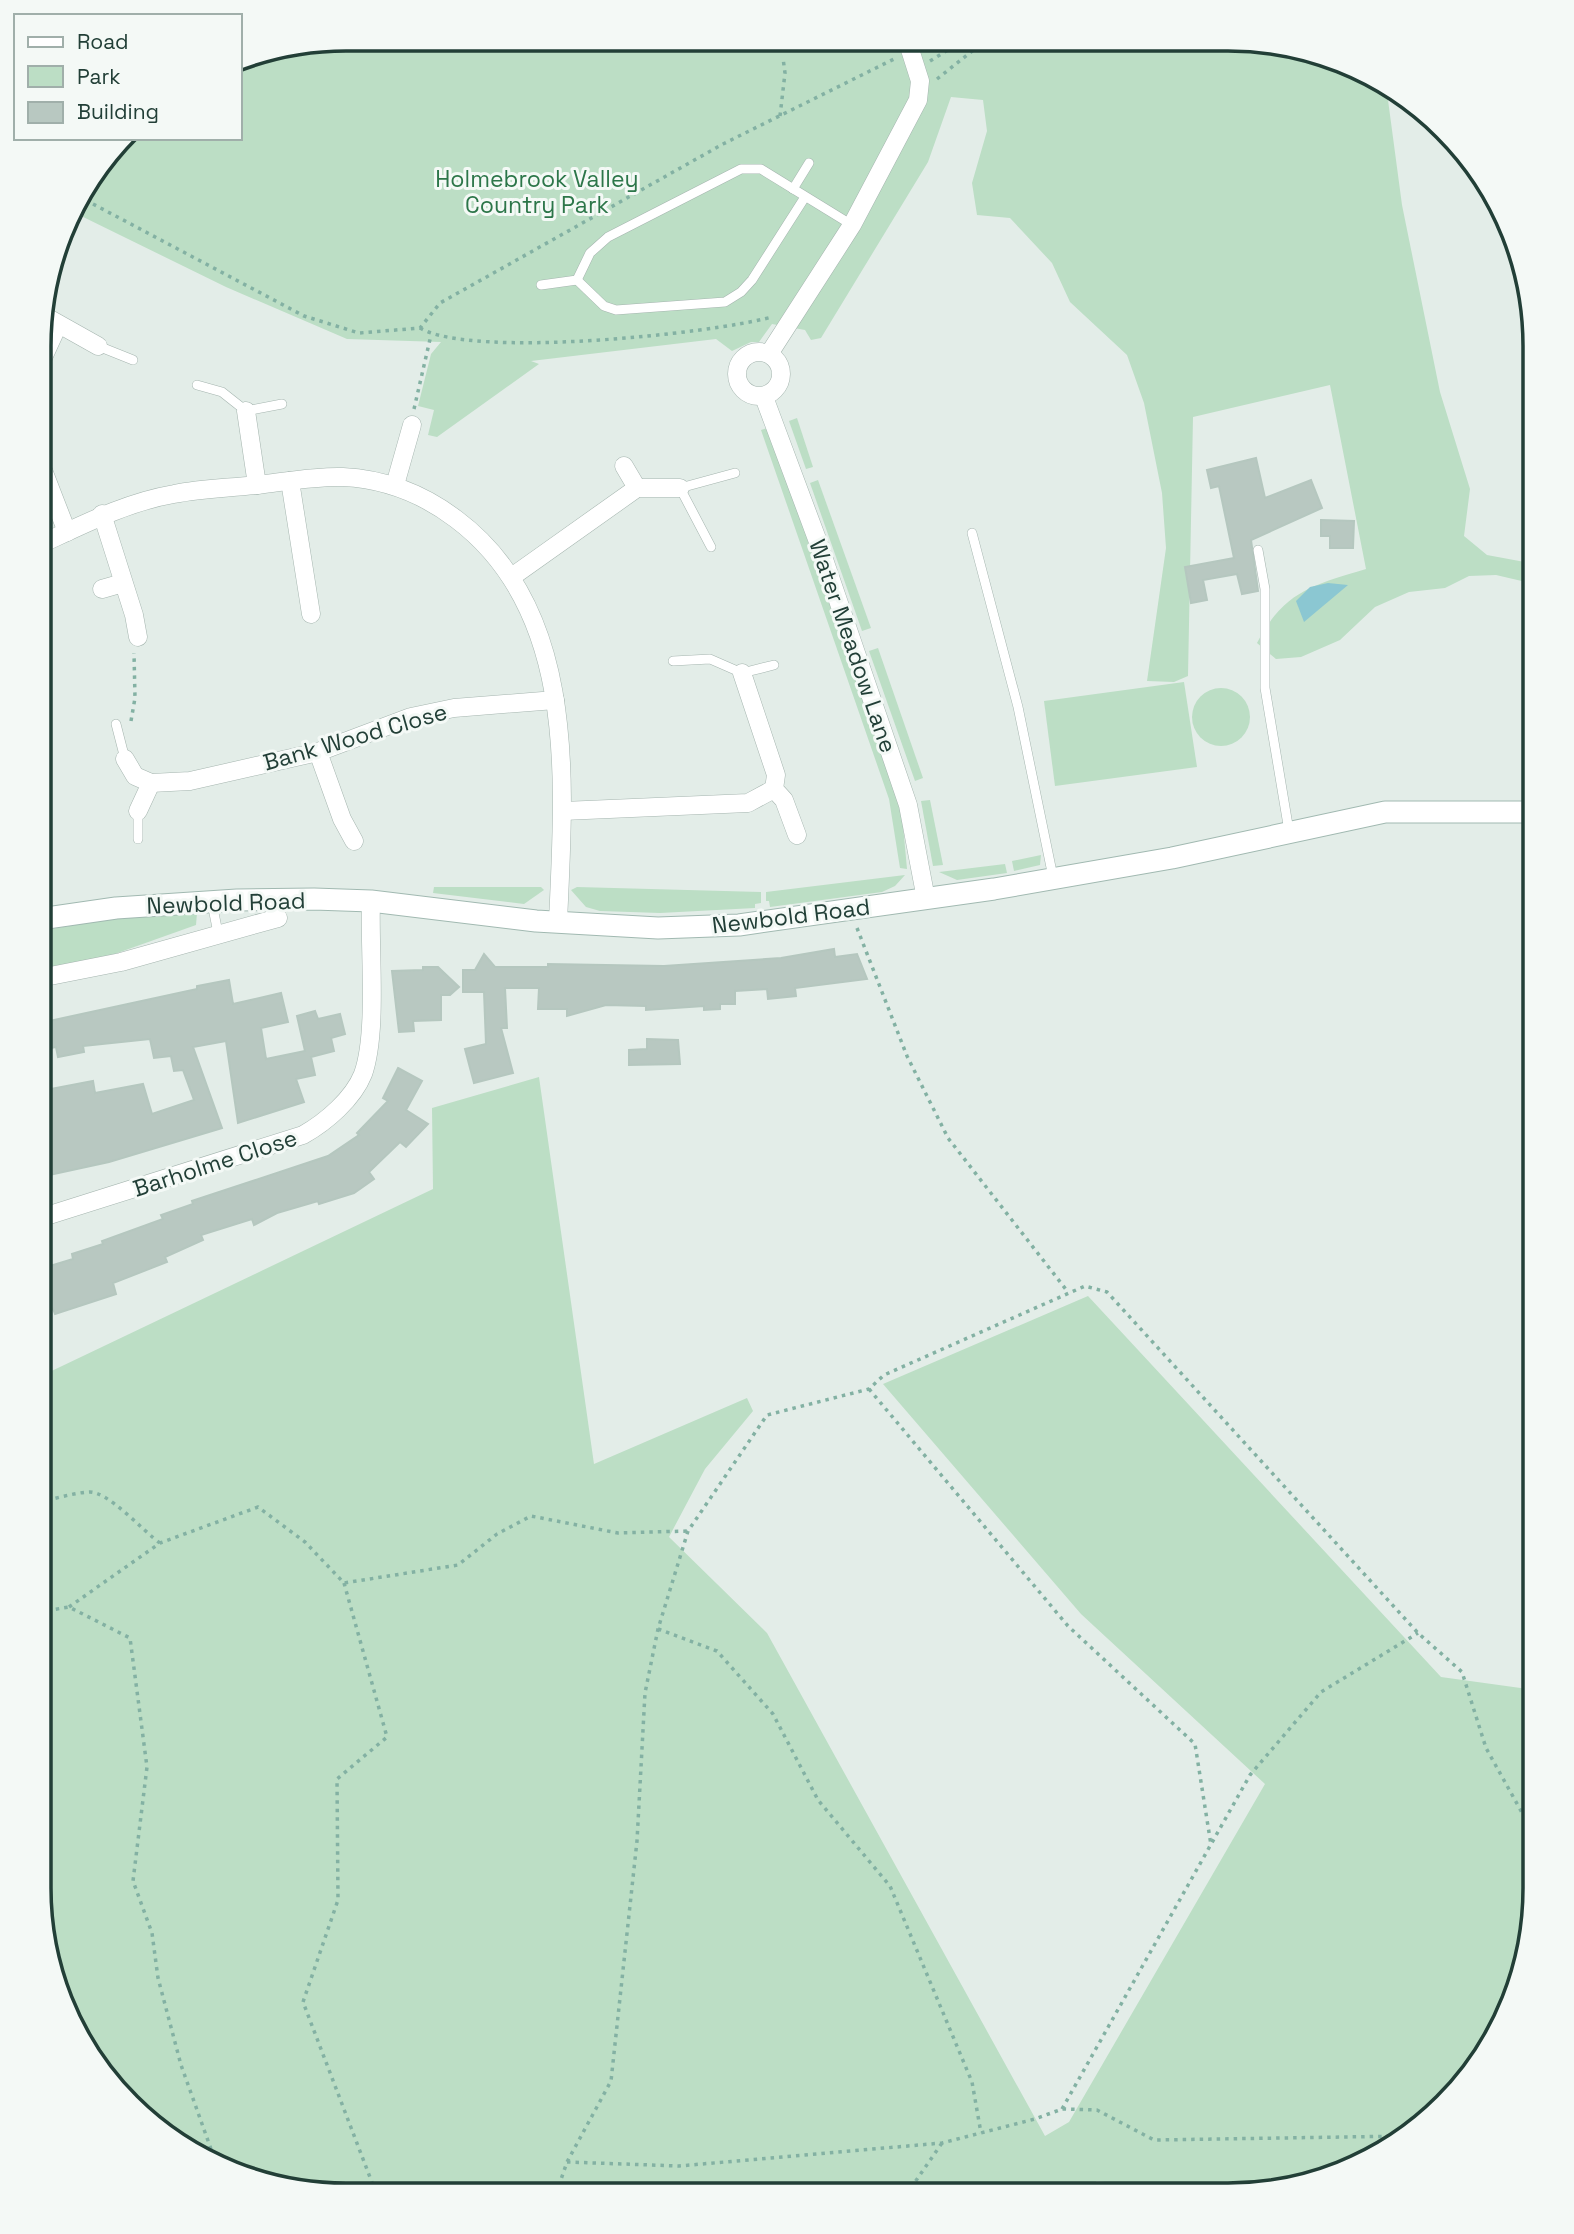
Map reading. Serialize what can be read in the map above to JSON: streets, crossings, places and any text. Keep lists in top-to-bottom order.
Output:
{
  "streets": {
    "main road": ["Newbold Road"],
    "street": ["Water Meadow Lane", "Bank Wood Close", "Barholme Close"]
  },
  "crossings": [
    ["Water Meadow Lane", "Newbold Road"],
    ["Newbold Road", "Barholme Close"]
  ],
  "parks": ["Holmebrook Valley Country Park"],
  "legend": ["Road", "Park", "Building"]
}
